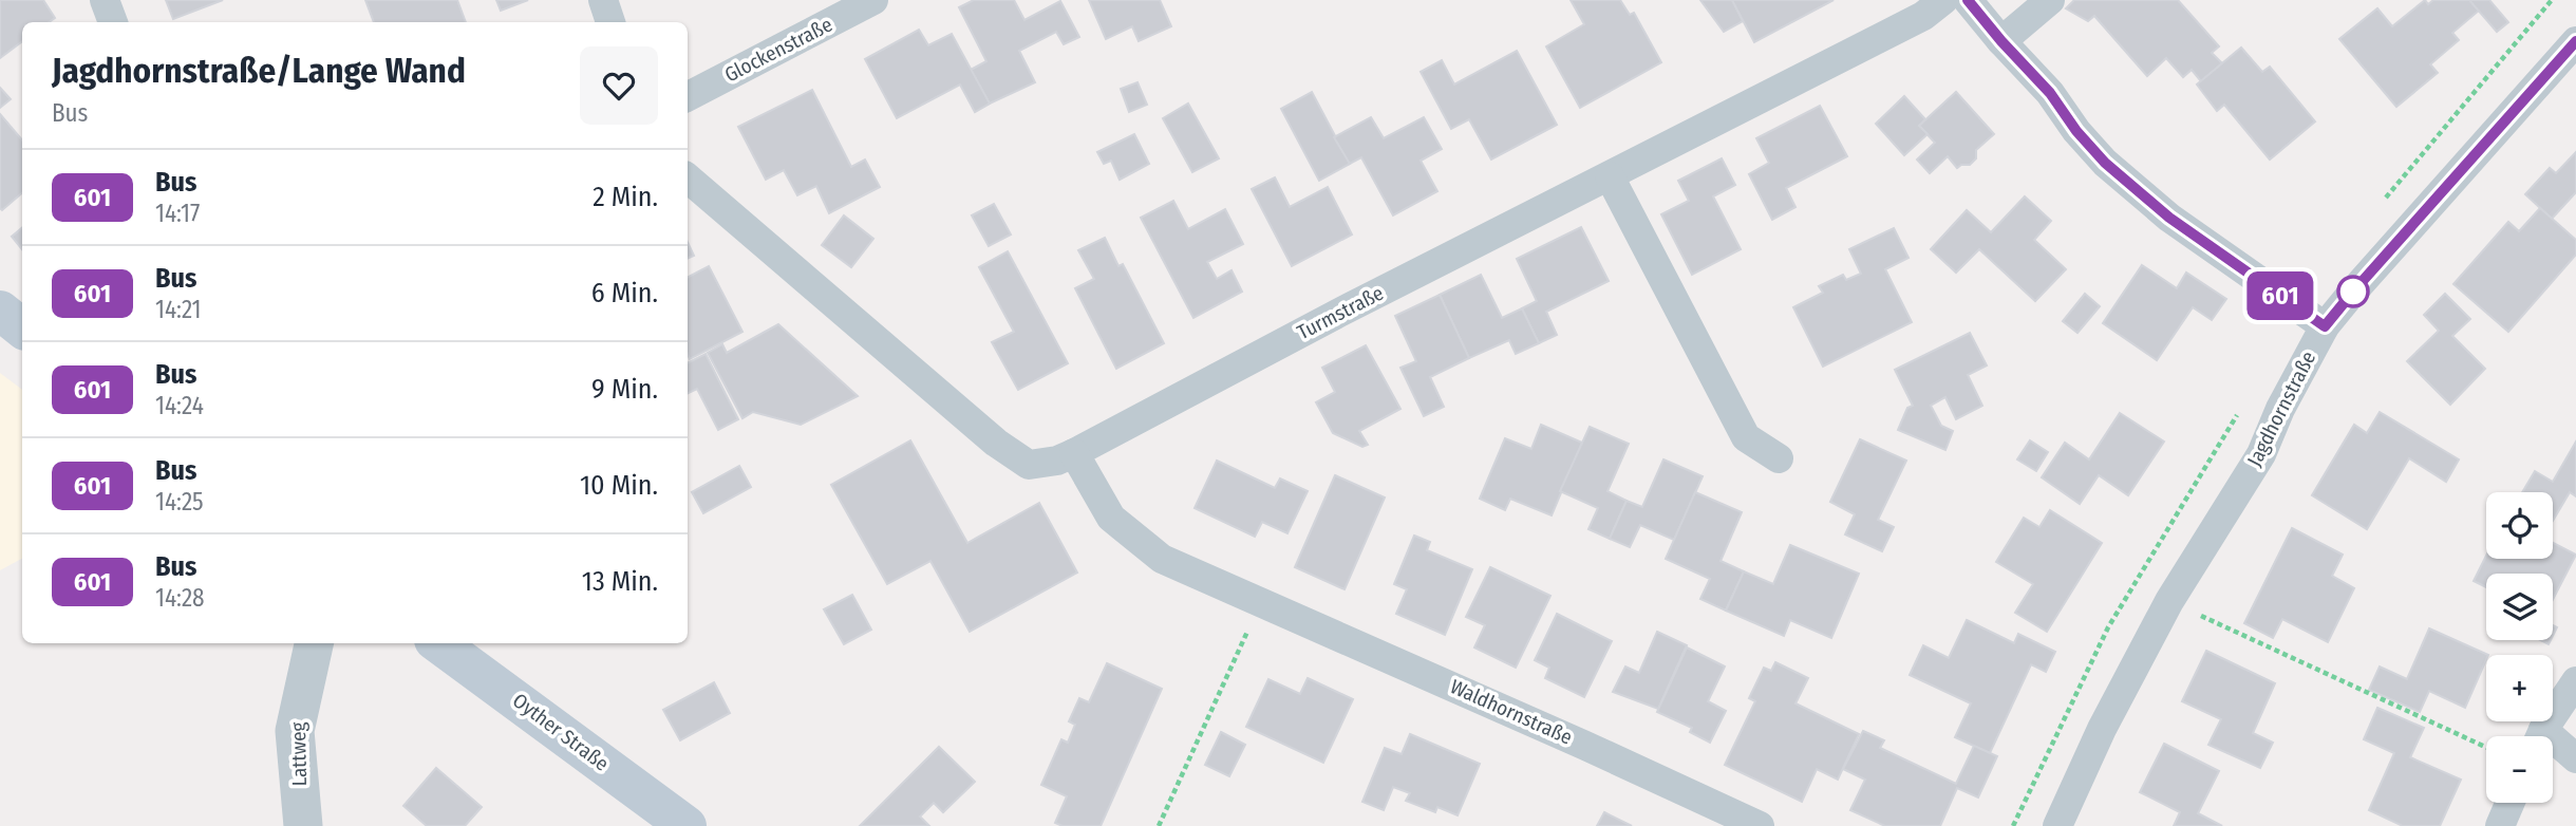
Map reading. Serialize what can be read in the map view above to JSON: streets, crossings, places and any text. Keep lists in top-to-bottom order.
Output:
{
  "streets": {
    "main road": ["Oyther Straße"],
    "street": [
      "Glockenstraße",
      "Turmstraße",
      "Jagdhornstraße",
      "Waldhornstraße",
      "Lattweg"
    ]
  },
  "lines": ["bus line 601"],
  "page": {
    "on_map": "601",
    "heading": ["Jagdhornstraße/Lange Wand", "Bus"],
    "list": [
      {
        "mark": "601",
        "name": "Bus",
        "note": "14:17",
        "value": "2 Min."
      },
      {
        "mark": "601",
        "name": "Bus",
        "note": "14:21",
        "value": "6 Min."
      },
      {
        "mark": "601",
        "name": "Bus",
        "note": "14:24",
        "value": "9 Min."
      },
      {
        "mark": "601",
        "name": "Bus",
        "note": "14:25",
        "value": "10 Min."
      },
      {
        "mark": "601",
        "name": "Bus",
        "note": "14:28",
        "value": "13 Min."
      }
    ],
    "map_buttons": ["+", "−"]
  }
}
